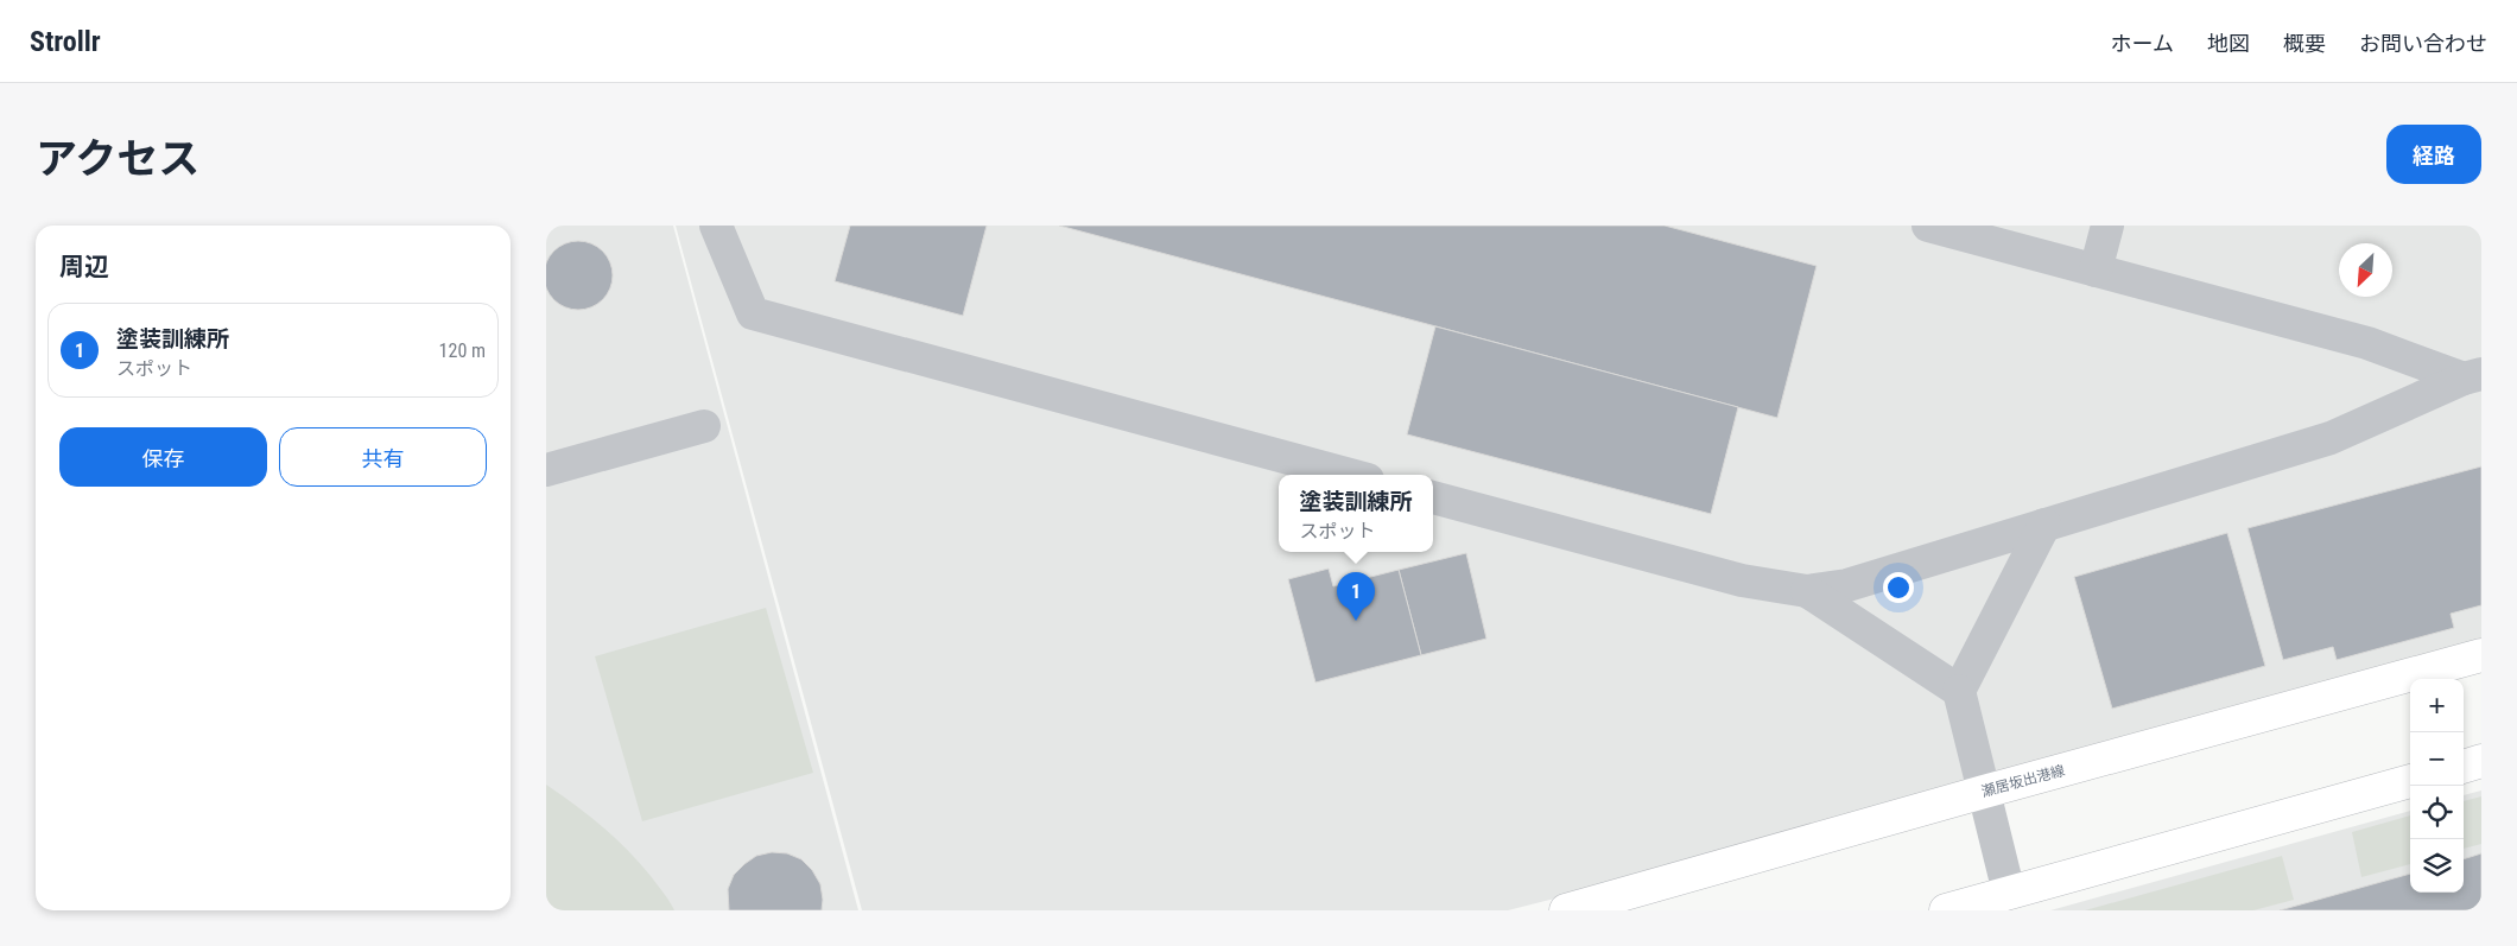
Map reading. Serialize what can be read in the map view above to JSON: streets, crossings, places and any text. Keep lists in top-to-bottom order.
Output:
{
  "streets": {
    "main road": ["瀬居坂出港線"]
  },
  "north": "bottom left",
  "page": {
    "header": "Strollr",
    "nav": [
      "ホーム",
      "地図",
      "概要",
      "お問い合わせ"
    ],
    "title": "アクセス",
    "buttons": [
      "経路",
      ["保存", "共有"]
    ],
    "heading": "周辺",
    "list": [
      {
        "mark": "1",
        "name": "塗装訓練所",
        "note": "スポット",
        "value": "120 m"
      }
    ],
    "popup": ["塗装訓練所", "スポット"],
    "pins": "1",
    "map_buttons": ["+", "−"]
  }
}
